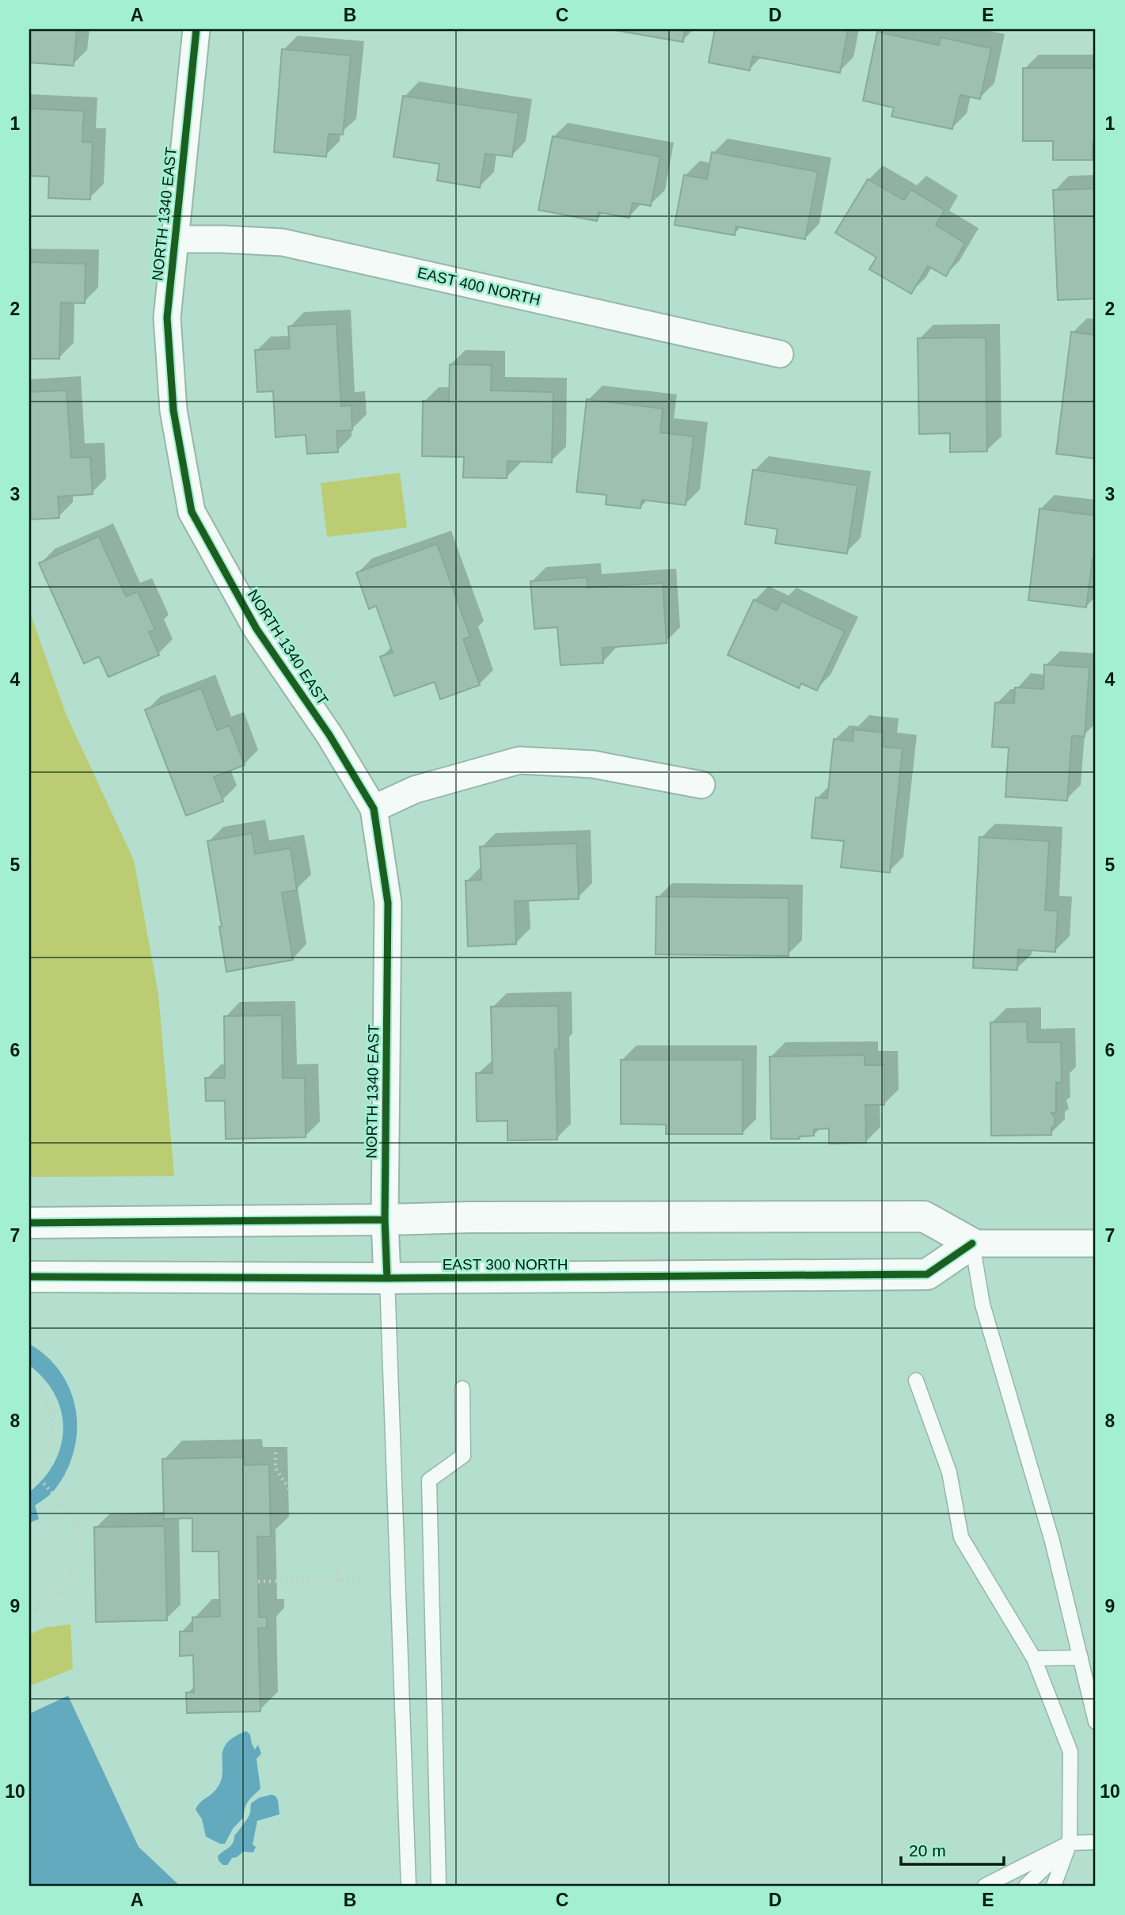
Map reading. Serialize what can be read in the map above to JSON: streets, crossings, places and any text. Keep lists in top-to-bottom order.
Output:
{
  "streets": {
    "street": ["NORTH 1340 EAST", "EAST 400 NORTH", "EAST 300 NORTH"]
  },
  "crossings": [
    ["NORTH 1340 EAST", "EAST 400 NORTH"],
    ["NORTH 1340 EAST", "EAST 300 NORTH"]
  ],
  "scale_bar": "20 m",
  "grid": {
    "columns": [
      "A",
      "B",
      "C",
      "D",
      "E"
    ],
    "rows": [
      "1",
      "2",
      "3",
      "4",
      "5",
      "6",
      "7",
      "8",
      "9",
      "10"
    ]
  }
}
